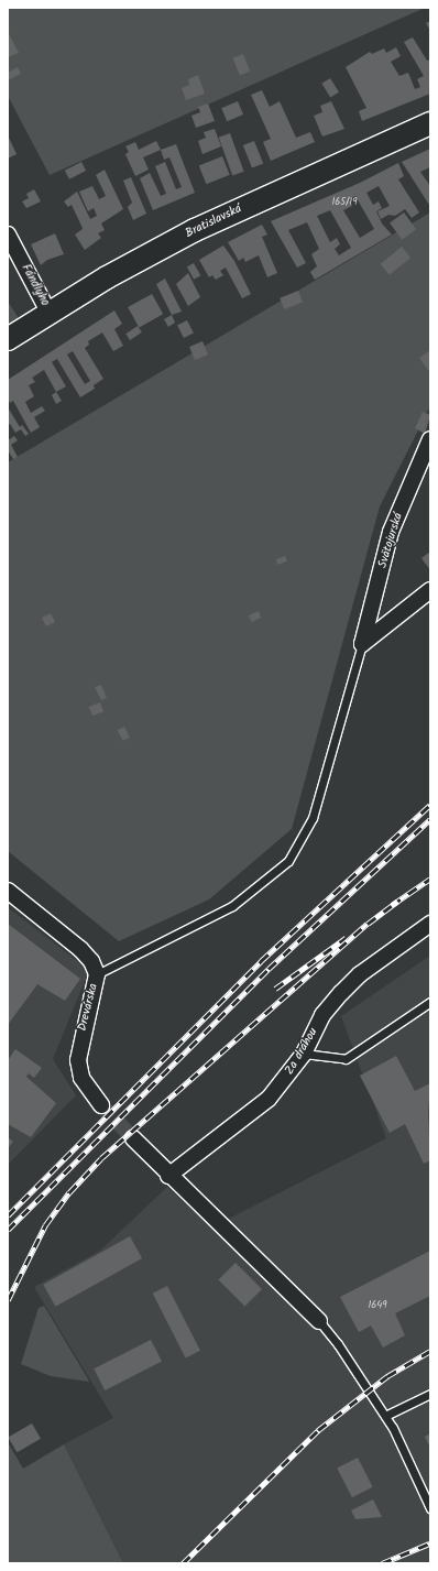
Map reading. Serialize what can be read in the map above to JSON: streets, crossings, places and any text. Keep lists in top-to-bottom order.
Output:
{
  "streets": {
    "main road": ["Bratislavská"],
    "street": [
      "Fándlyho",
      "Svätojurská",
      "Drevárska",
      "Za dráhou"
    ]
  },
  "crossings": [
    ["Bratislavská", "Fándlyho"]
  ],
  "house_numbers": ["165/19", "1649"]
}
